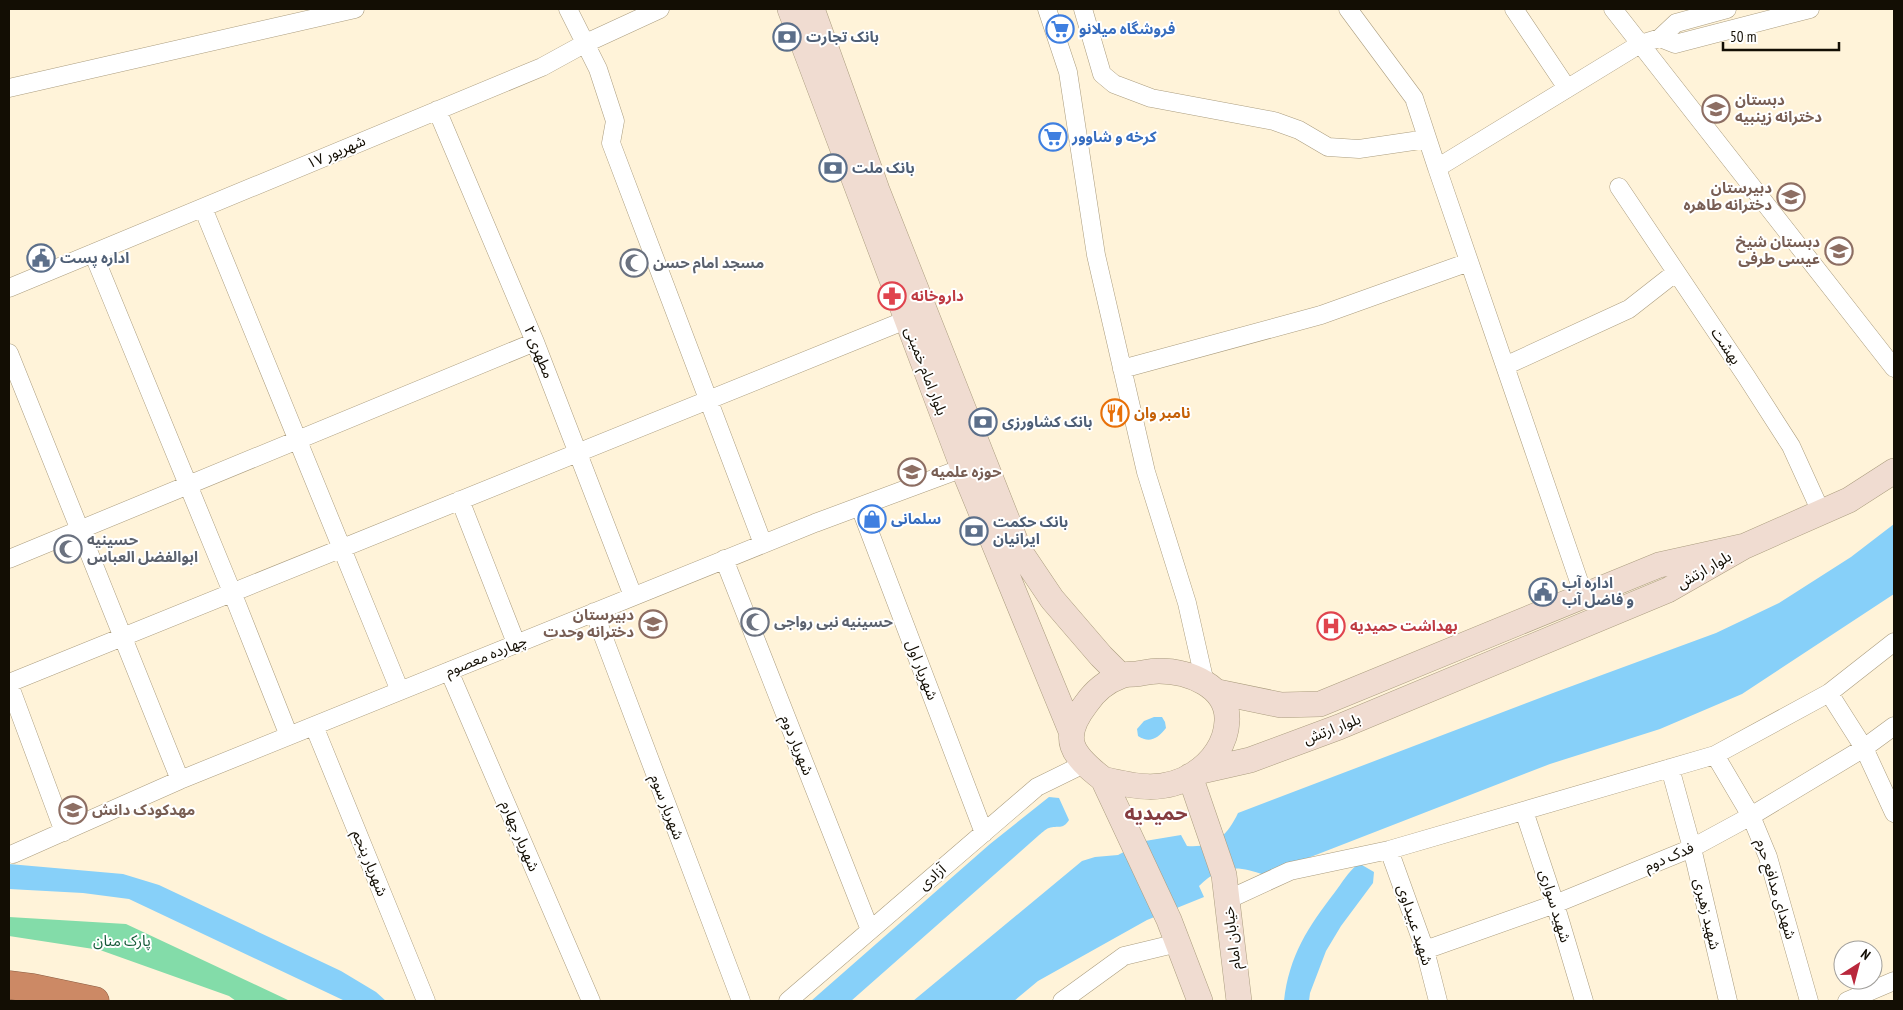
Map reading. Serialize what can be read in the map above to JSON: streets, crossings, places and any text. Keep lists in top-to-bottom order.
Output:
{
  "streets": {
    "main road": ["بلوار امام خمینی", "بلوار ارتش", "خیابان امام"],
    "street": [
      "۱۷ شهریور",
      "بهشت",
      "مطهری ۲",
      "چهارده معصوم",
      "شهریار اول",
      "شهریار دوم",
      "شهریار سوم",
      "شهریار چهارم",
      "فدک دوم",
      "شهریار پنجم",
      "آزادی",
      "شهدای مدافع حرم",
      "شهید سواری",
      "شهید زهیری",
      "شهید عبیداوی"
    ]
  },
  "crossings": [
    ["۱۷ شهریور", "مطهری ۲"],
    ["مطهری ۲", "چهارده معصوم"],
    ["بلوار امام خمینی", "بلوار ارتش"],
    ["بلوار امام خمینی", "چهارده معصوم"],
    ["بلوار امام خمینی", "آزادی"],
    ["بلوار امام خمینی", "خیابان امام"],
    ["بلوار ارتش", "آزادی"],
    ["بلوار ارتش", "خیابان امام"],
    ["چهارده معصوم", "شهریار اول"],
    ["چهارده معصوم", "شهریار دوم"],
    ["چهارده معصوم", "شهریار سوم"],
    ["چهارده معصوم", "شهریار چهارم"],
    ["چهارده معصوم", "شهریار پنجم"],
    ["شهریار اول", "آزادی"],
    ["شهریار دوم", "آزادی"],
    ["فدک دوم", "شهدای مدافع حرم"],
    ["فدک دوم", "شهید سواری"],
    ["فدک دوم", "شهید زهیری"],
    ["فدک دوم", "شهید عبیداوی"],
    ["آزادی", "خیابان امام"]
  ],
  "districts": ["حمیدیه"],
  "parks": ["پارک منان"],
  "places": {
    "supermarket": ["فروشگاه میلانو", "کرخه و شاوور"],
    "bank": [
      "بانک تجارت",
      "بانک ملت",
      "بانک کشاورزی",
      "بانک حکمت ایرانیان"
    ],
    "school or university": [
      "دبستان دخترانه زینبیه",
      "دبیرستان دخترانه طاهره",
      "دبستان شیخ عیسی طرفی",
      "حوزه علمیه",
      "دبیرستان دخترانه وحدت",
      "مهدکودک دانش"
    ],
    "public building": ["اداره پست", "اداره آب و فاضل آب"],
    "mosque": ["مسجد امام حسن", "حسینیه ابوالفضل العباس", "حسینیه نبی رواجی"],
    "pharmacy": ["داروخانه"],
    "restaurant": ["نامبر وان"],
    "shop": ["سلمانی"],
    "hospital": ["بهداشت حمیدیه"]
  },
  "scale_bar": "50 m",
  "north": "top right"
}
